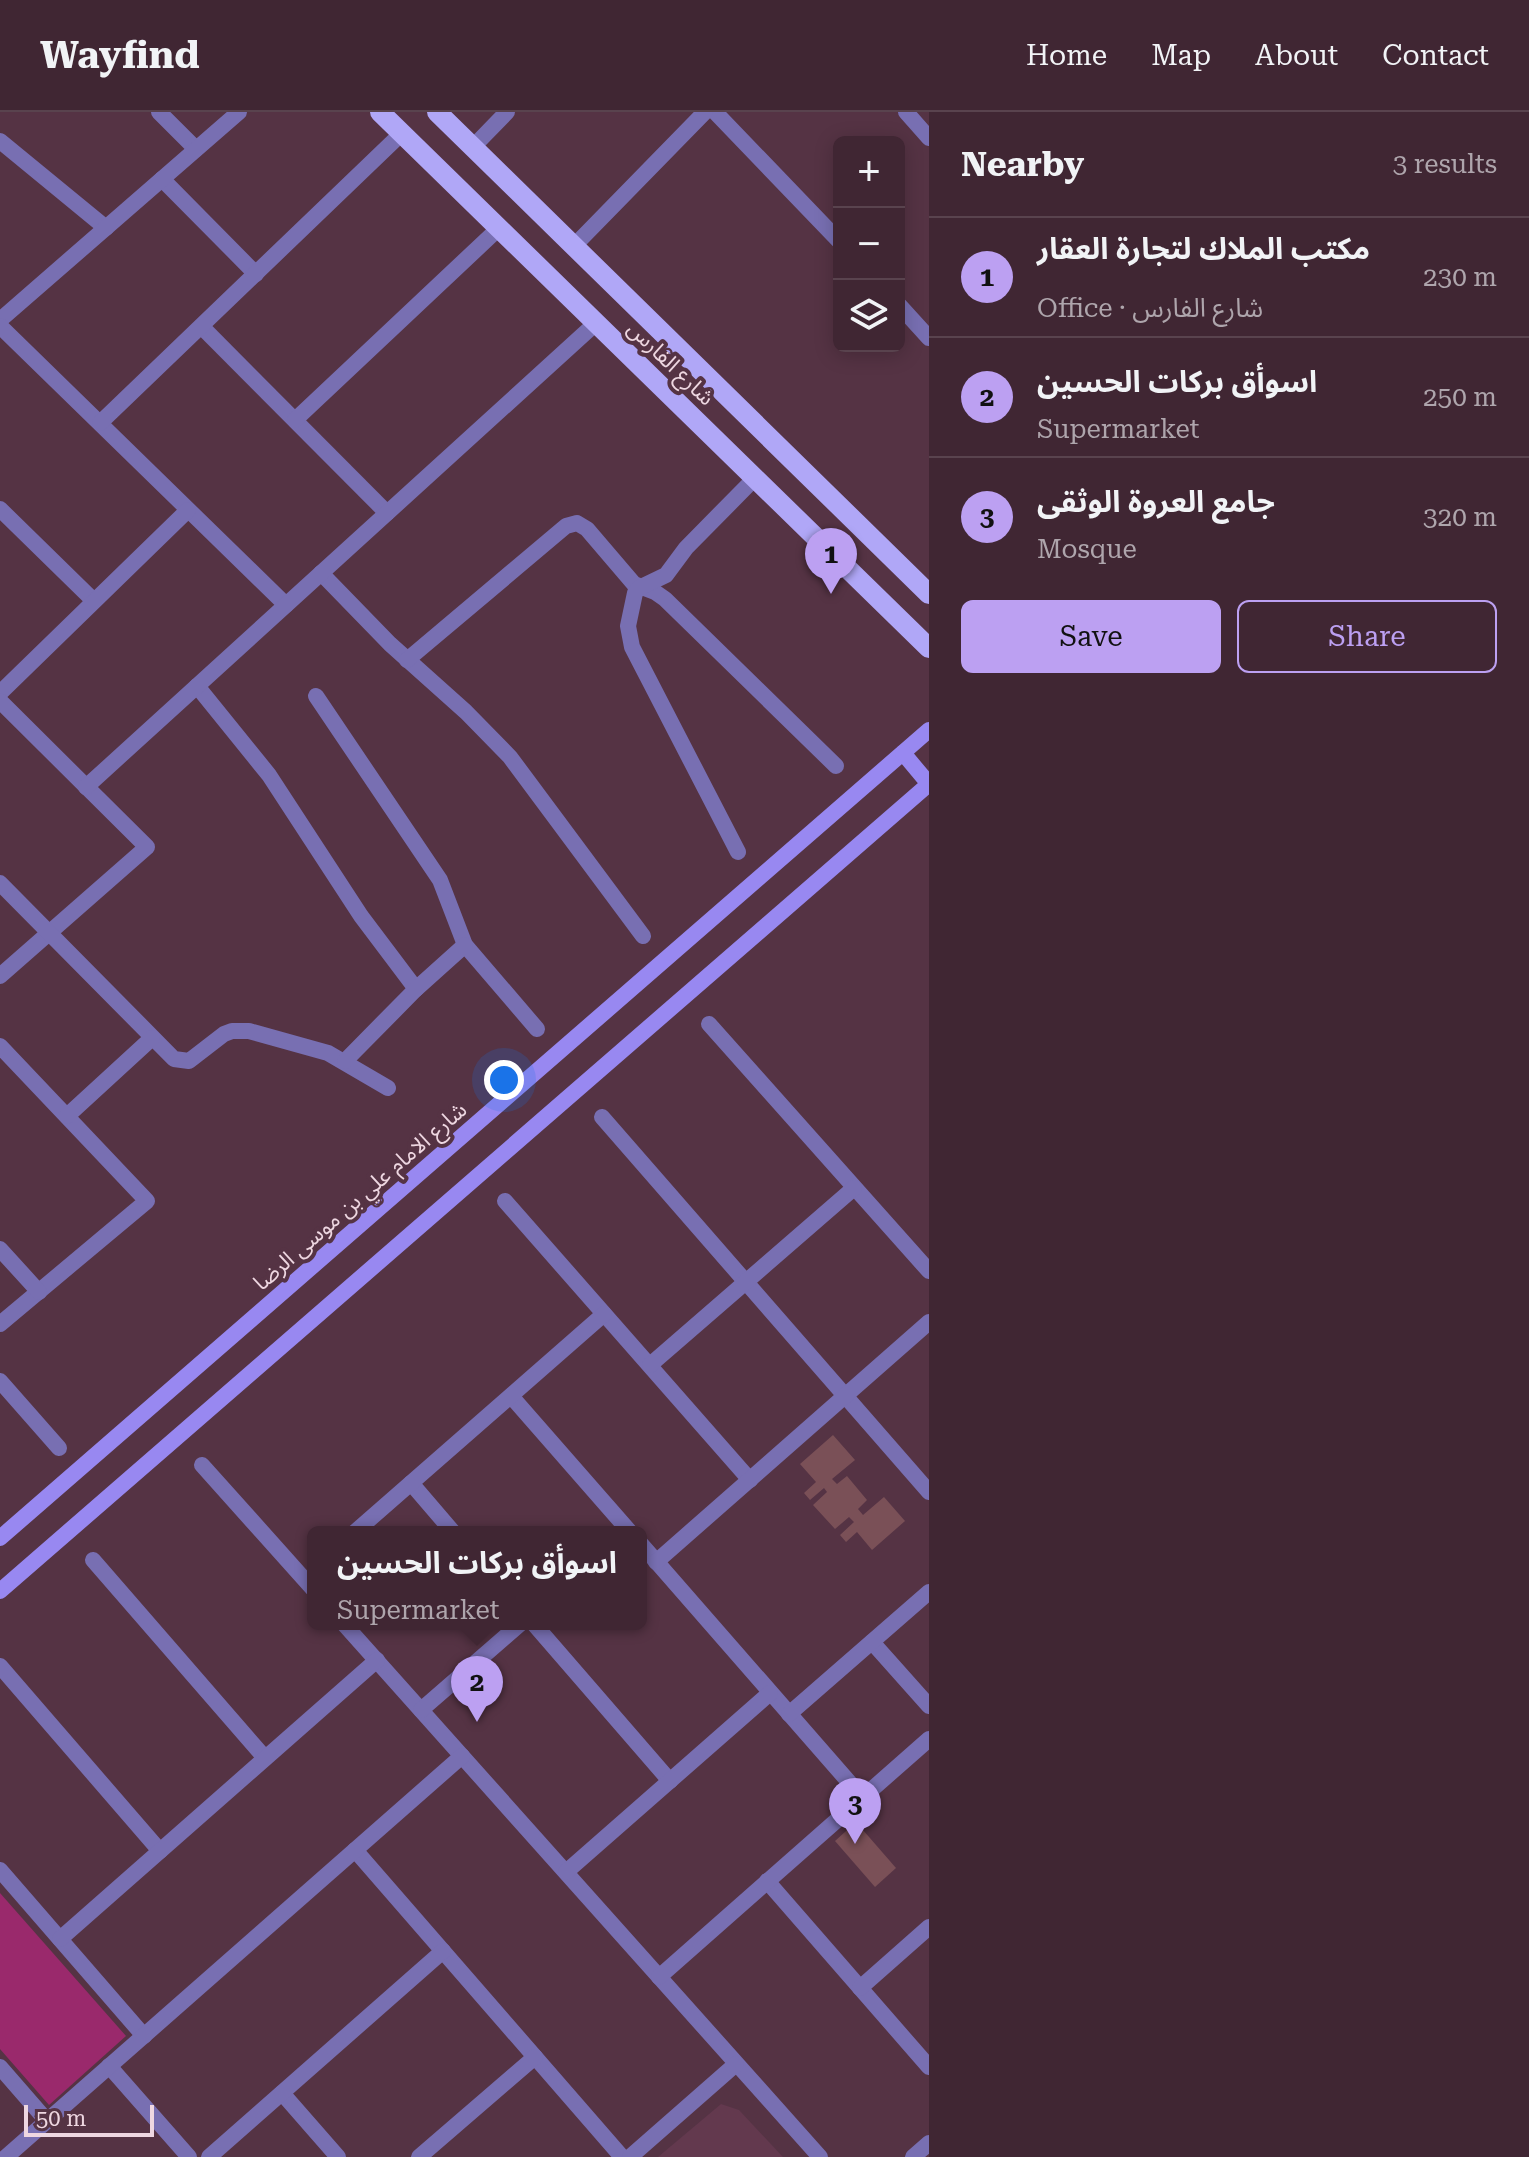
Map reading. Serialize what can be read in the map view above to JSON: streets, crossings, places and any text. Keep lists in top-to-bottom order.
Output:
{
  "streets": {
    "main road": ["شارع الفارس", "شارع الامام علي بن موسى الرضا"]
  },
  "scale_bar": "50 m",
  "page": {
    "header": "Wayfind",
    "nav": [
      "Home",
      "Map",
      "About",
      "Contact"
    ],
    "heading": ["Nearby", "3 results"],
    "map_buttons": ["+", "−"],
    "list": [
      {
        "mark": "1",
        "name": "مكتب الملاك لتجارة العقار",
        "note": "Office · شارع الفارس",
        "value": "230 m"
      },
      {
        "mark": "2",
        "name": "اسوأق بركات الحسين",
        "note": "Supermarket",
        "value": "250 m"
      },
      {
        "mark": "3",
        "name": "جامع العروة الوثقى",
        "note": "Mosque",
        "value": "320 m"
      }
    ],
    "pins": ["1", "2", "3"],
    "buttons": ["Save", "Share"],
    "popup": ["اسوأق بركات الحسين", "Supermarket"],
    "scale": "50 m"
  }
}
